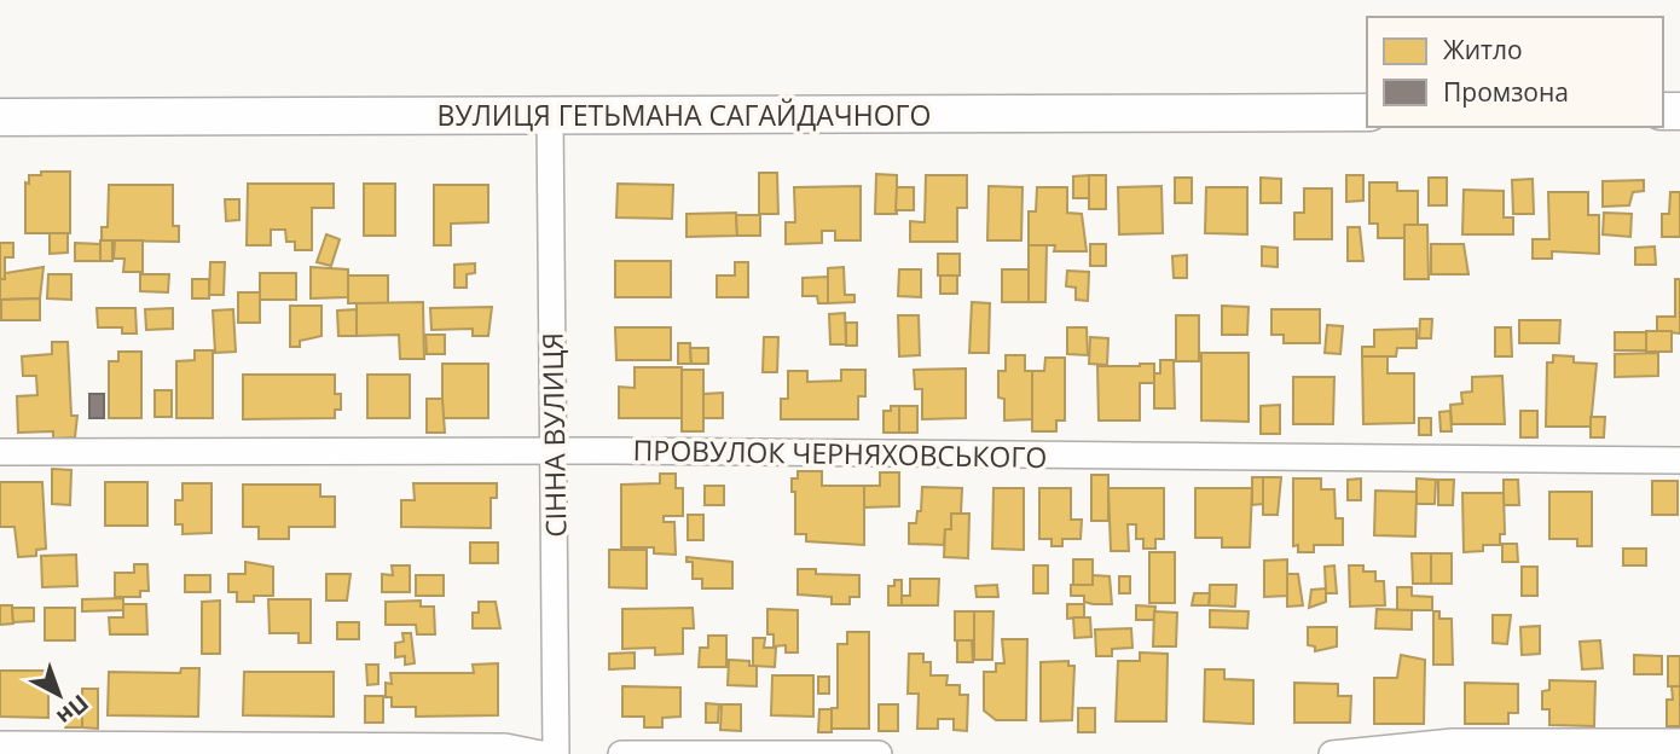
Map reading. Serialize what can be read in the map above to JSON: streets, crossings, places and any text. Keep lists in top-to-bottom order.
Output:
{
  "streets": {
    "main road": ["ВУЛИЦЯ ГЕТЬМАНА САГАЙДАЧНОГО"],
    "street": ["СІННА ВУЛИЦЯ", "ПРОВУЛОК ЧЕРНЯХОВСЬКОГО"]
  },
  "crossings": [
    ["ВУЛИЦЯ ГЕТЬМАНА САГАЙДАЧНОГО", "СІННА ВУЛИЦЯ"],
    ["СІННА ВУЛИЦЯ", "ПРОВУЛОК ЧЕРНЯХОВСЬКОГО"]
  ],
  "legend": ["Житло", "Промзона"],
  "north": "bottom right"
}
